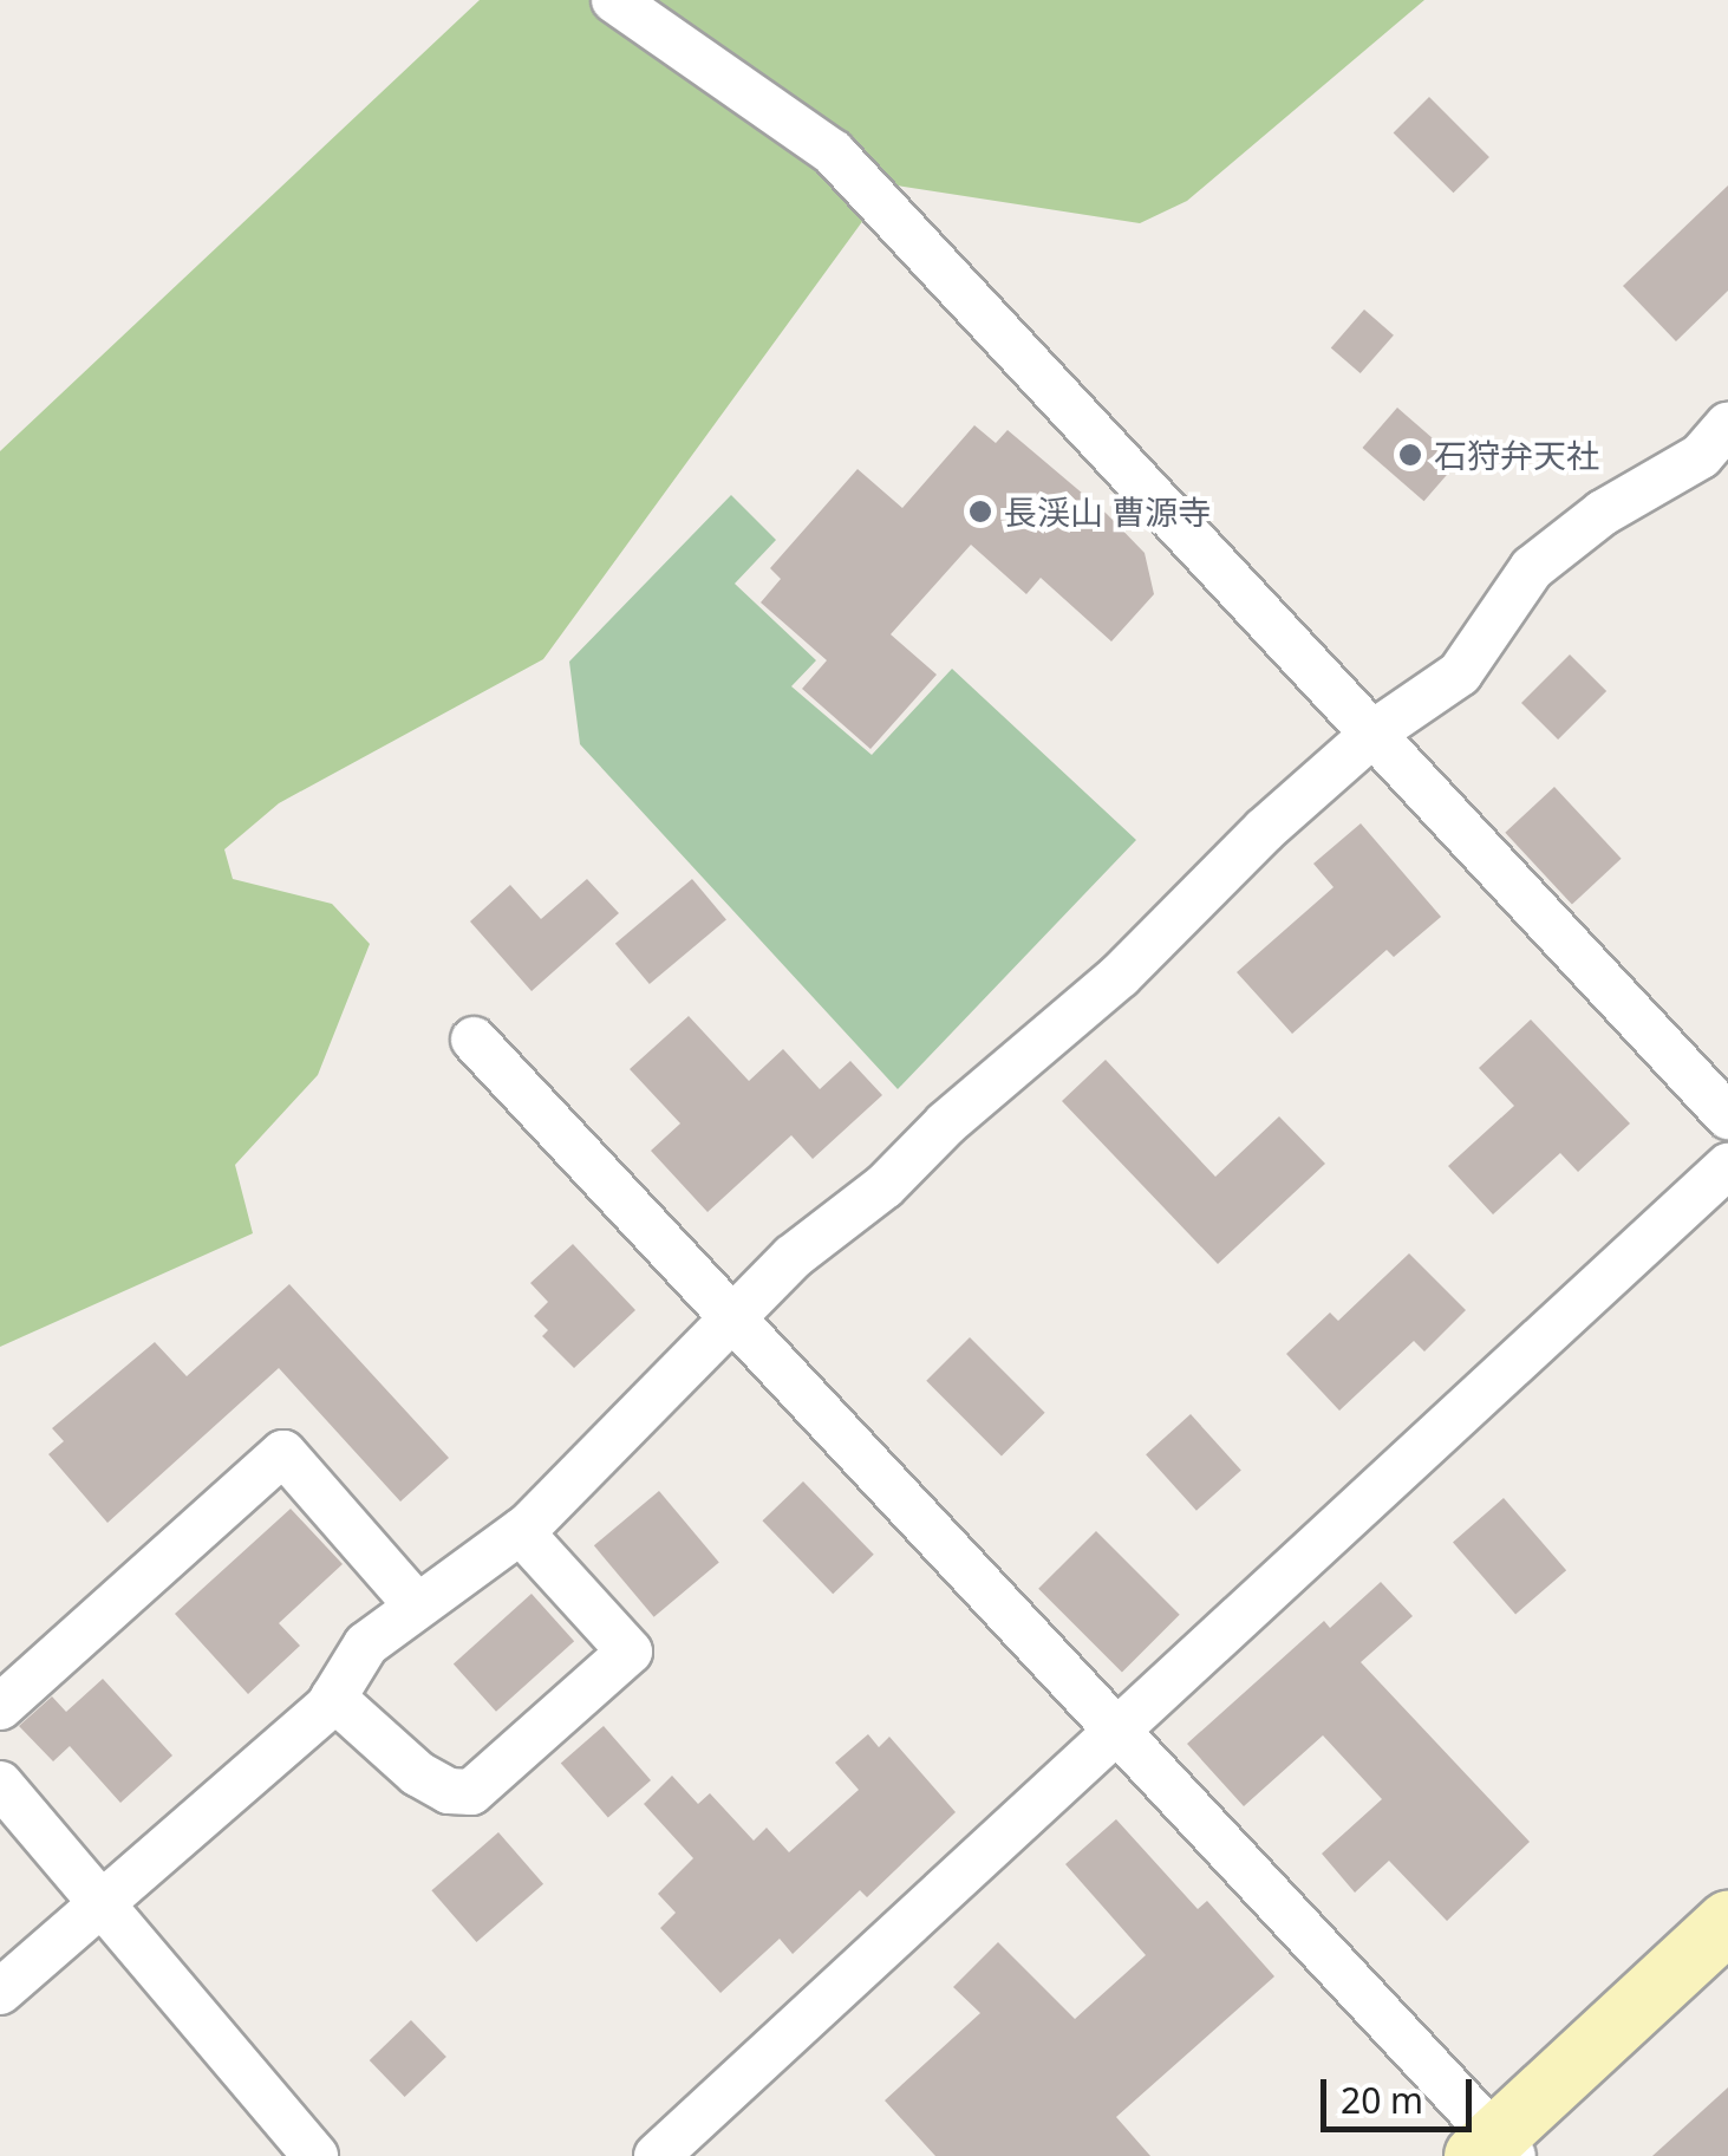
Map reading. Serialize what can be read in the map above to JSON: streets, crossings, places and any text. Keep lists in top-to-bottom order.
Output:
{
  "places": ["石狩弁天社", "長渓山 曹源寺"],
  "scale_bar": "20 m"
}
